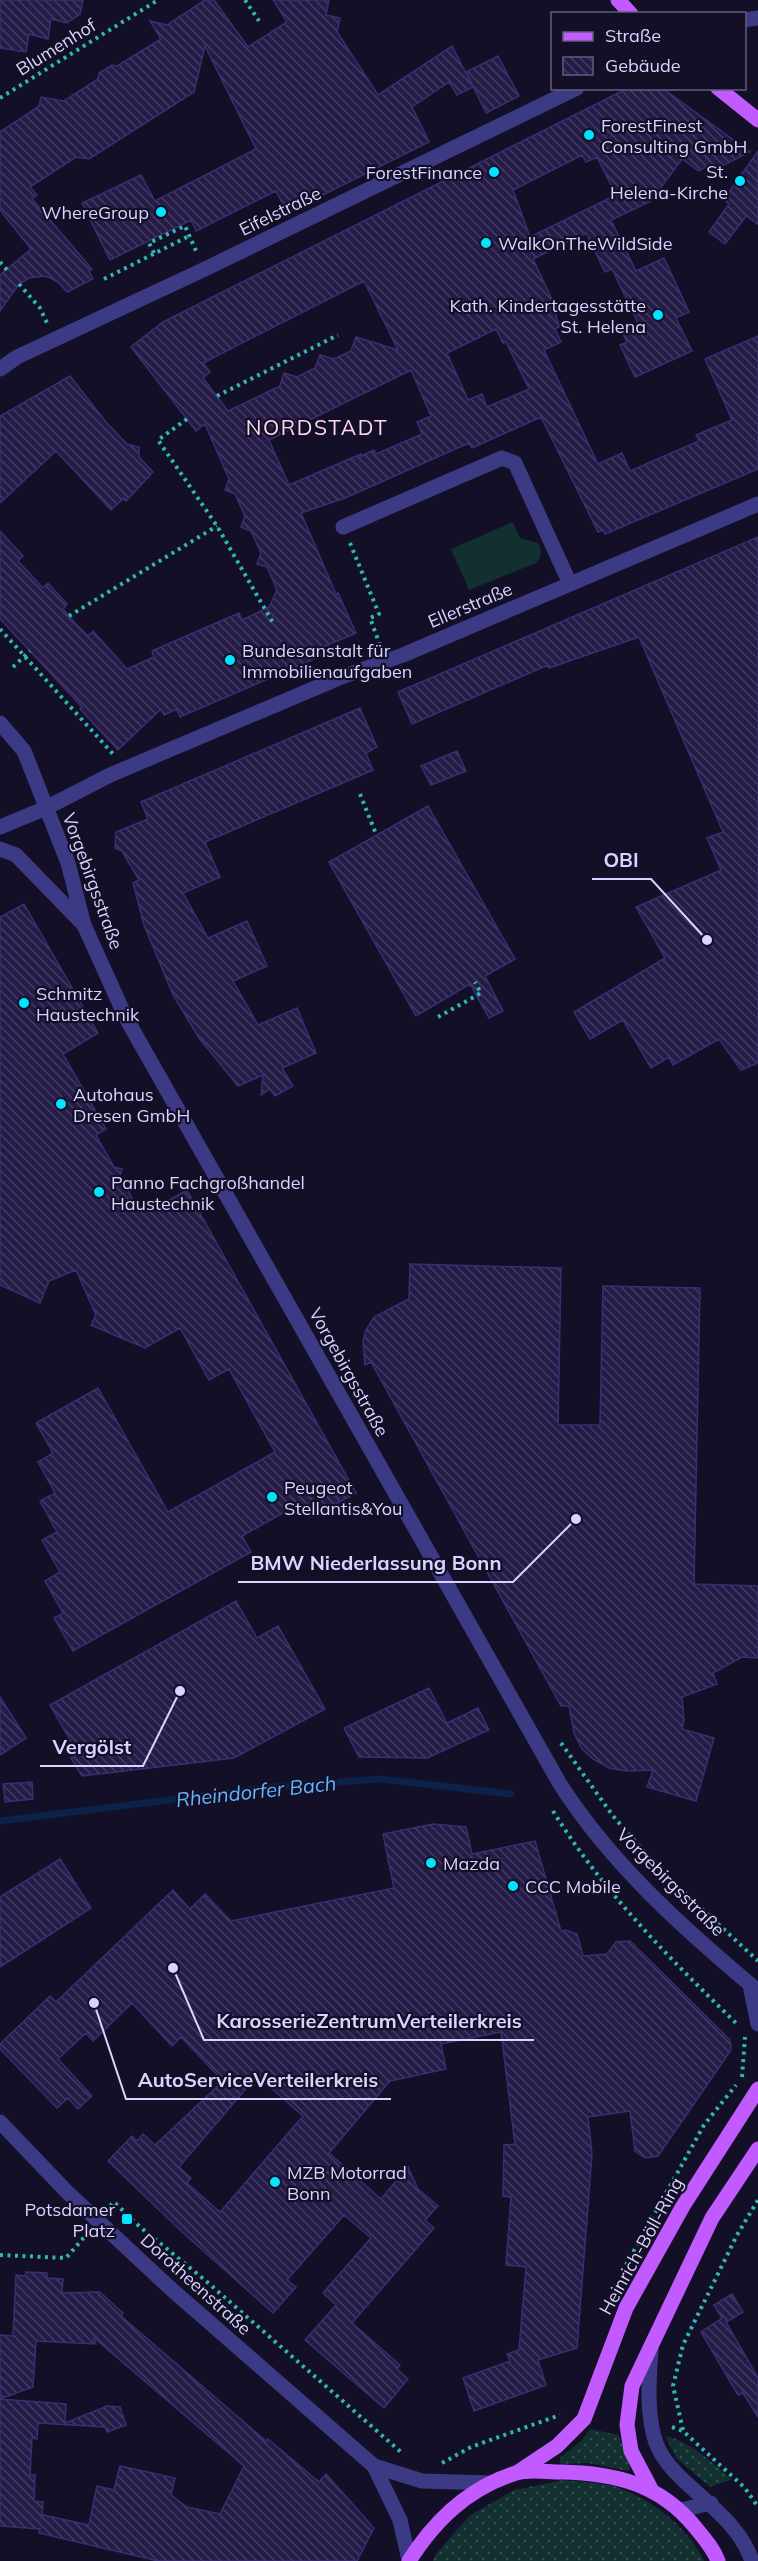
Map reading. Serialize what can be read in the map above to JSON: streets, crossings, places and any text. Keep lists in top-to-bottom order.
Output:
{
  "streets": {
    "main road": ["Heinrich-Böll-Ring"],
    "street": [
      "Eifelstraße",
      "Ellerstraße",
      "Vorgebirgsstraße",
      "Dorotheenstraße"
    ],
    "path": ["Blumenhof"]
  },
  "crossings": [
    ["Ellerstraße", "Vorgebirgsstraße"]
  ],
  "districts": ["NORDSTADT"],
  "water": ["Rheindorfer Bach"],
  "places": {
    "other": [
      "ForestFinest Consulting GmbH",
      "ForestFinance",
      "St. Helena-Kirche",
      "WhereGroup",
      "WalkOnTheWildSide",
      "Kath. Kindertagesstätte St. Helena",
      "Bundesanstalt für Immobilienaufgaben",
      "OBI",
      "Schmitz Haustechnik",
      "Autohaus Dresen GmbH",
      "Panno Fachgroßhandel Haustechnik",
      "Peugeot Stellantis&You",
      "BMW Niederlassung Bonn",
      "Vergölst",
      "Mazda",
      "CCC Mobile",
      "KarosserieZentrumVerteilerkreis",
      "AutoServiceVerteilerkreis",
      "MZB Motorrad Bonn"
    ],
    "transit": ["Potsdamer Platz"]
  },
  "legend": ["Straße", "Gebäude"]
}
